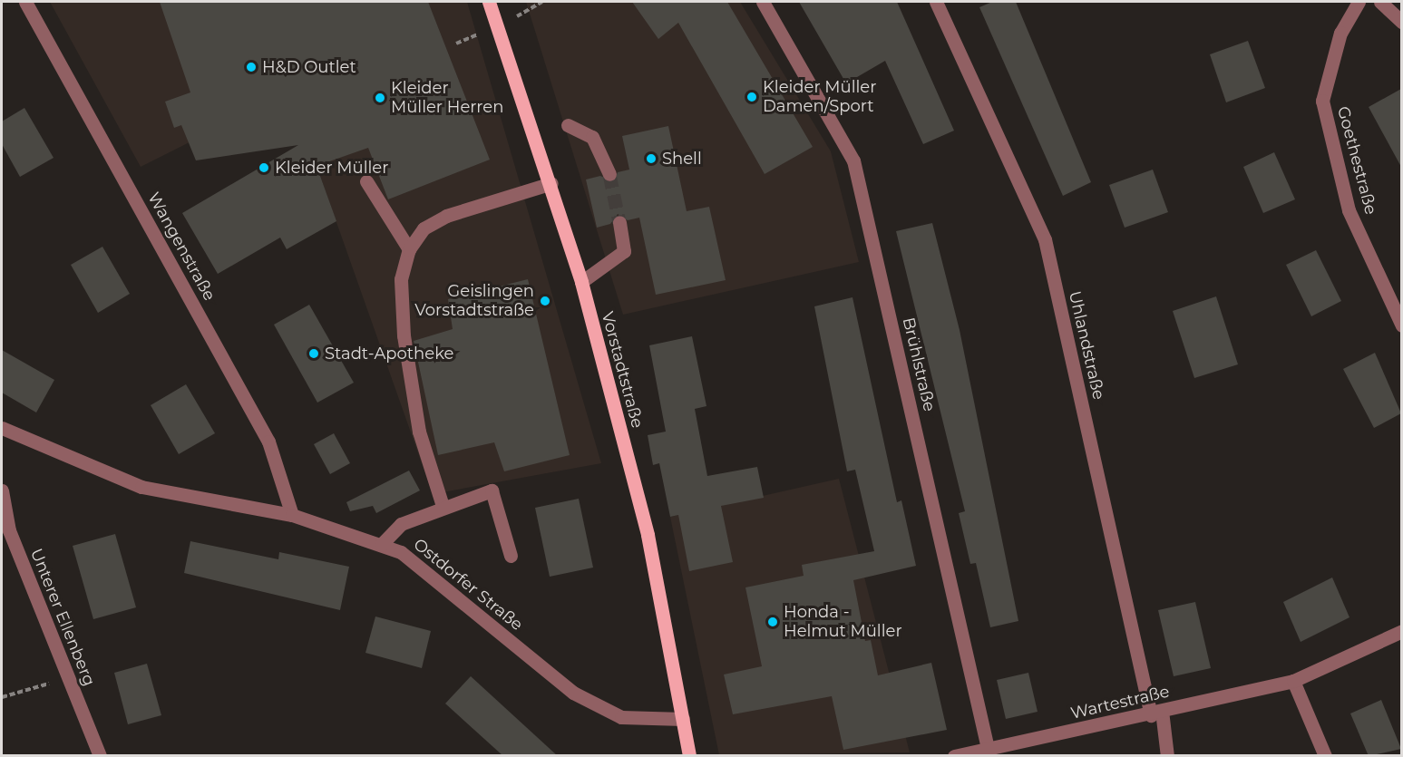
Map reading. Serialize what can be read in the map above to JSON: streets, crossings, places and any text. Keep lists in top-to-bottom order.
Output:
{
  "streets": {
    "main road": ["Vorstadtstraße"],
    "street": [
      "Goethestraße",
      "Wangenstraße",
      "Uhlandstraße",
      "Brühlstraße",
      "Ostdorfer Straße",
      "Unterer Ellenberg",
      "Wartestraße"
    ]
  },
  "crossings": [
    ["Wangenstraße", "Ostdorfer Straße"],
    ["Uhlandstraße", "Wartestraße"],
    ["Brühlstraße", "Wartestraße"],
    ["Vorstadtstraße", "Ostdorfer Straße"]
  ],
  "places": [
    "H&D Outlet",
    "Kleider Müller Damen/Sport",
    "Kleider Müller Herren",
    "Shell",
    "Kleider Müller",
    "Geislingen Vorstadtstraße",
    "Stadt-Apotheke",
    "Honda - Helmut Müller"
  ]
}
